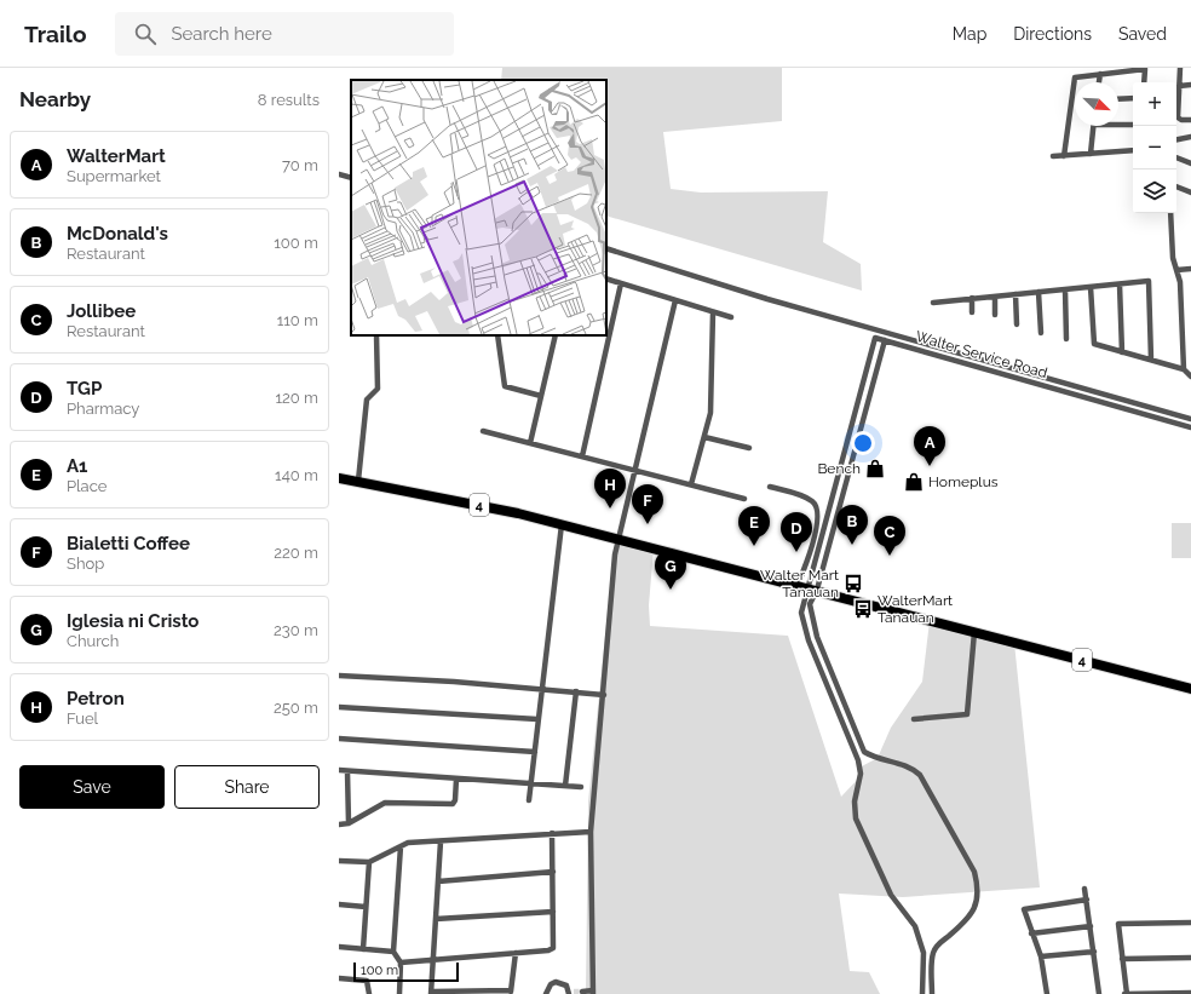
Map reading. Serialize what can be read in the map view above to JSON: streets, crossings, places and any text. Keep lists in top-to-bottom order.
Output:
{
  "streets": {
    "highway": ["4"],
    "street": ["Walter Service Road"]
  },
  "places": {
    "shop": ["Bench", "Homeplus"],
    "bus stop": ["Walter Mart Tanauan", "WalterMart Tanauan"]
  },
  "scale_bar": "100 m",
  "north": "bottom right",
  "page": {
    "header": "Trailo",
    "search": "Search here",
    "nav": ["Map", "Directions", "Saved"],
    "heading": ["Nearby", "8 results"],
    "map_buttons": ["+", "−"],
    "list": [
      {
        "mark": "A",
        "name": "WalterMart",
        "note": "Supermarket",
        "value": "70 m"
      },
      {
        "mark": "B",
        "name": "McDonald's",
        "note": "Restaurant",
        "value": "100 m"
      },
      {
        "mark": "C",
        "name": "Jollibee",
        "note": "Restaurant",
        "value": "110 m"
      },
      {
        "mark": "D",
        "name": "TGP",
        "note": "Pharmacy",
        "value": "120 m"
      },
      {
        "mark": "E",
        "name": "A1",
        "note": "Place",
        "value": "140 m"
      },
      {
        "mark": "F",
        "name": "Bialetti Coffee",
        "note": "Shop",
        "value": "220 m"
      },
      {
        "mark": "G",
        "name": "Iglesia ni Cristo",
        "note": "Church",
        "value": "230 m"
      },
      {
        "mark": "H",
        "name": "Petron",
        "note": "Fuel",
        "value": "250 m"
      }
    ],
    "pins": [
      "A",
      "H",
      "F",
      "B",
      "E",
      "D",
      "C",
      "G"
    ],
    "buttons": ["Save", "Share"],
    "scale": "100 m"
  }
}
